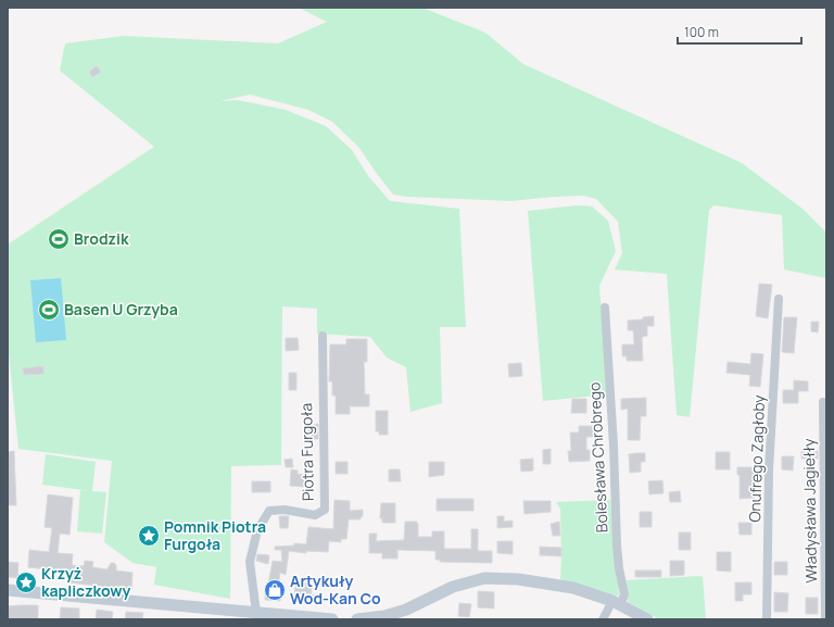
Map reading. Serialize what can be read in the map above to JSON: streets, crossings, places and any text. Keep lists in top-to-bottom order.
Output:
{
  "streets": {
    "street": [
      "Piotra Furgoła",
      "Bolesława Chrobrego",
      "Onufrego Zagłoby",
      "Władysława Jagiełły"
    ]
  },
  "places": {
    "sports": ["Brodzik", "Basen U Grzyba"],
    "place": ["Pomnik Piotra Furgoła", "Krzyż kapliczkowy"],
    "shop": ["Artykuły Wod-Kan Co"]
  },
  "scale_bar": "100 m"
}
